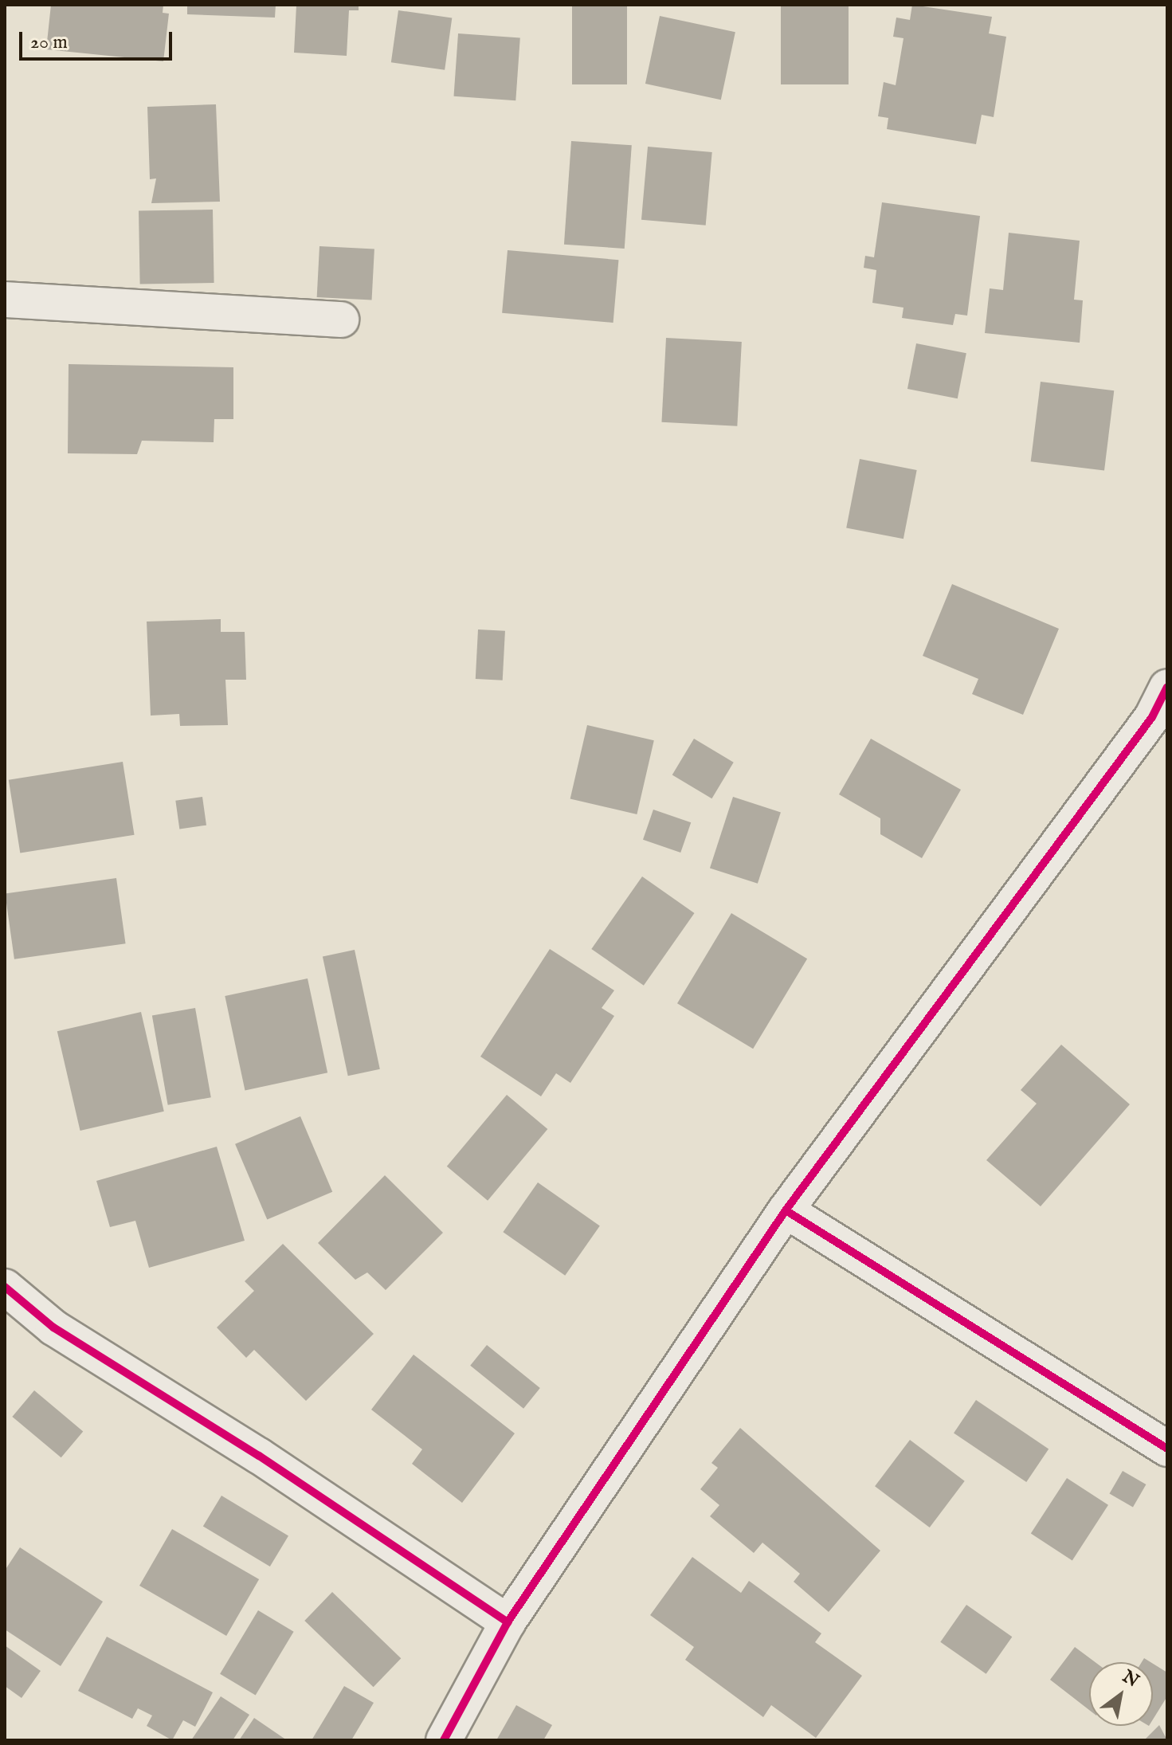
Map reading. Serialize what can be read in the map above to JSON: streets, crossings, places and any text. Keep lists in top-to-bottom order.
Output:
{
  "scale_bar": "20 m",
  "north": "top right"
}
